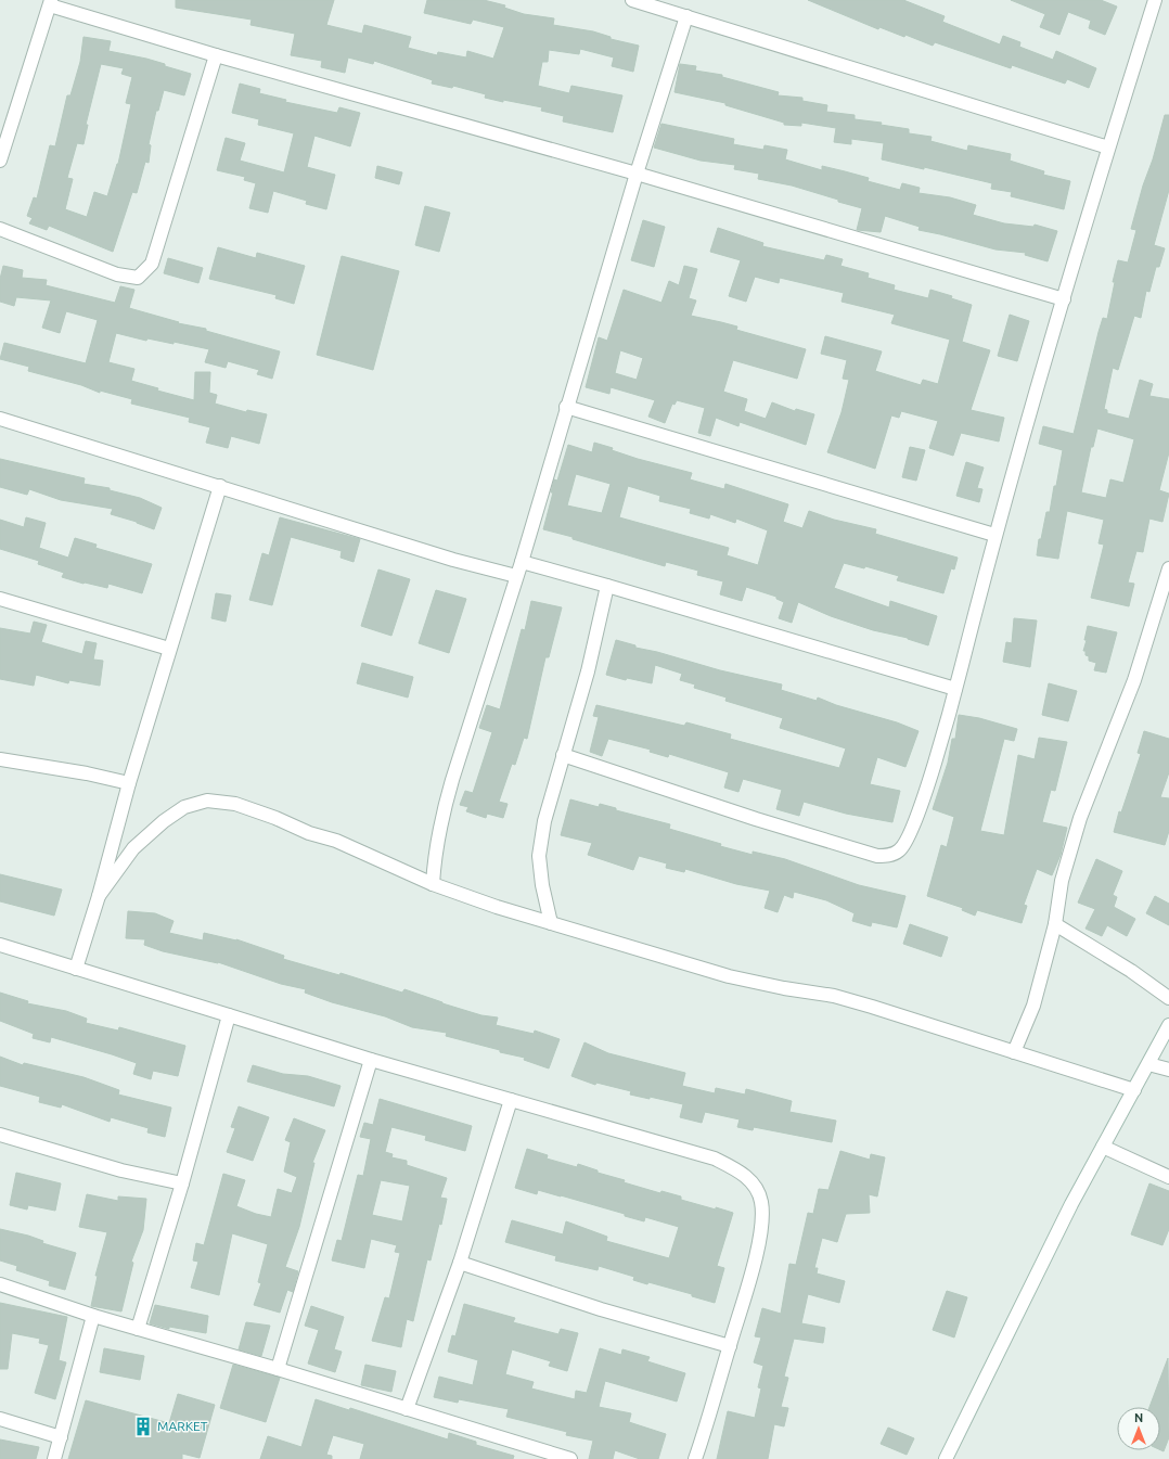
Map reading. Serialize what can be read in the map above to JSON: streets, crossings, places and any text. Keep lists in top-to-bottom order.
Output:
{
  "places": {
    "building": ["MARKET"]
  },
  "north": "top"
}
